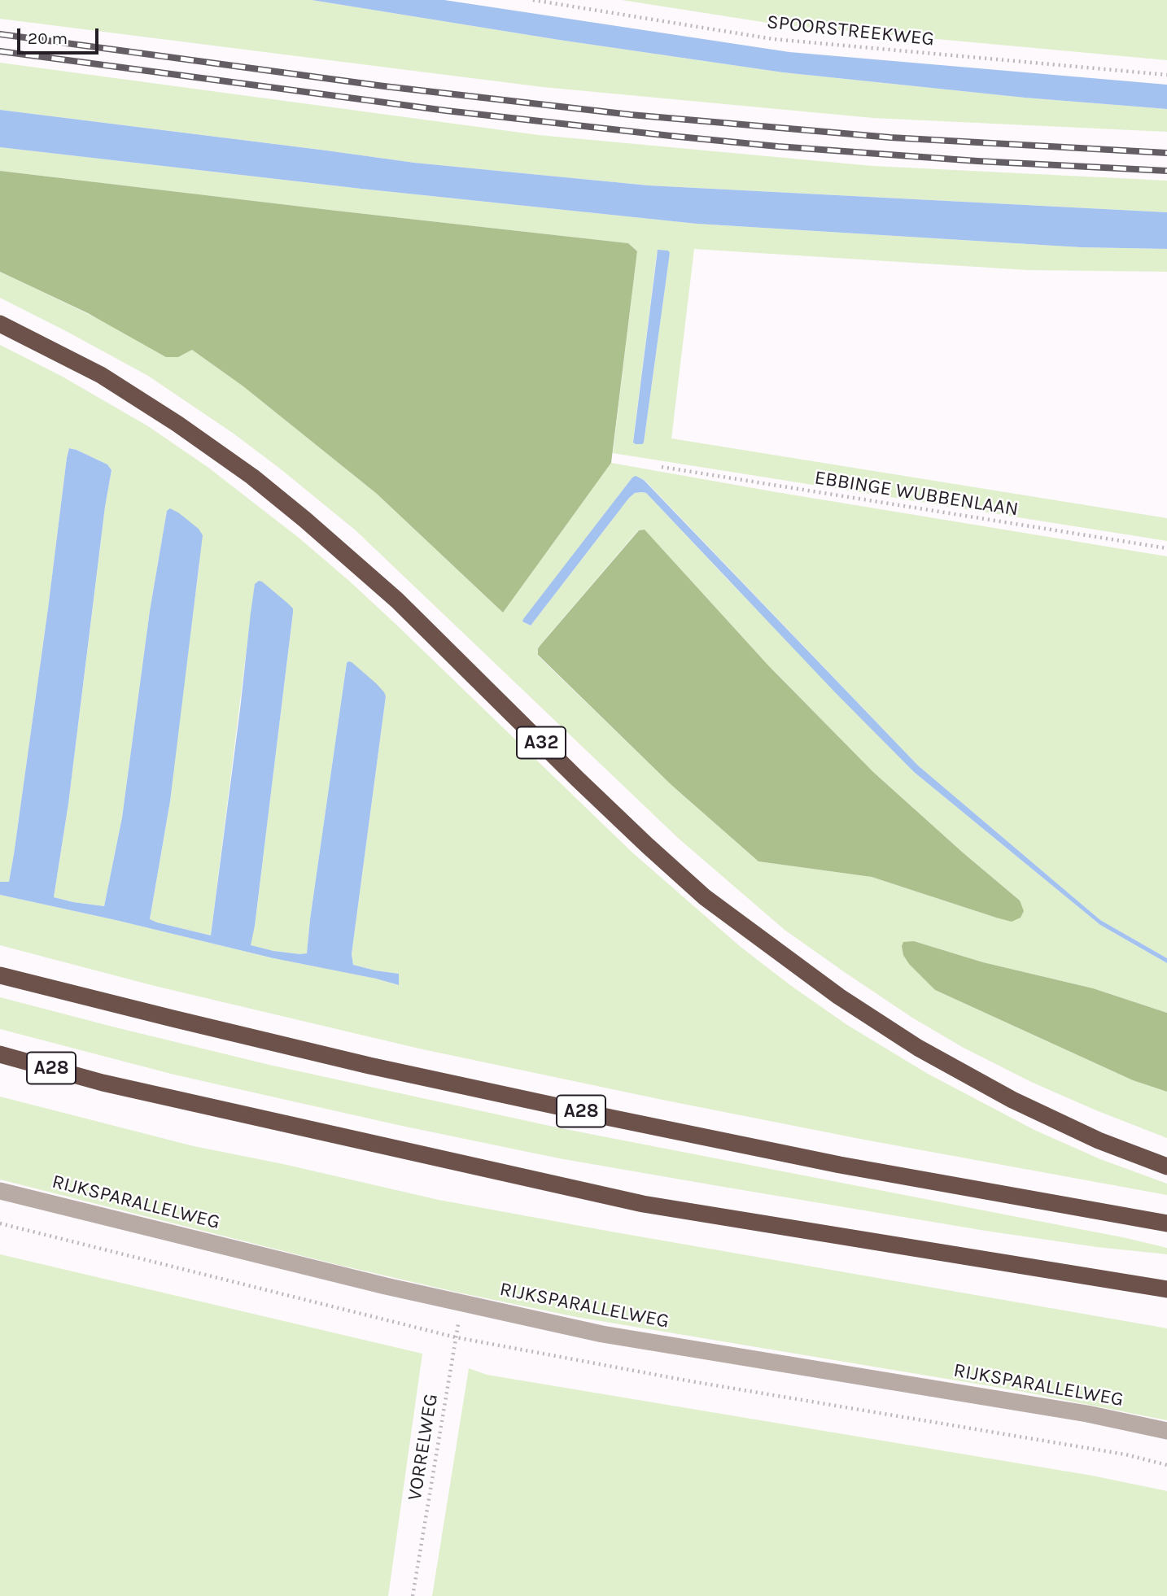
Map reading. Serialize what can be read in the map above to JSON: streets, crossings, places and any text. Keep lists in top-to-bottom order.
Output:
{
  "streets": {
    "highway": ["A32", "A28"],
    "street": ["RIJKSPARALLELWEG"],
    "path": ["SPOORSTREEKWEG", "EBBINGE WUBBENLAAN", "VORRELWEG"]
  },
  "crossings": [
    ["RIJKSPARALLELWEG", "VORRELWEG"]
  ],
  "scale_bar": "20 m"
}
